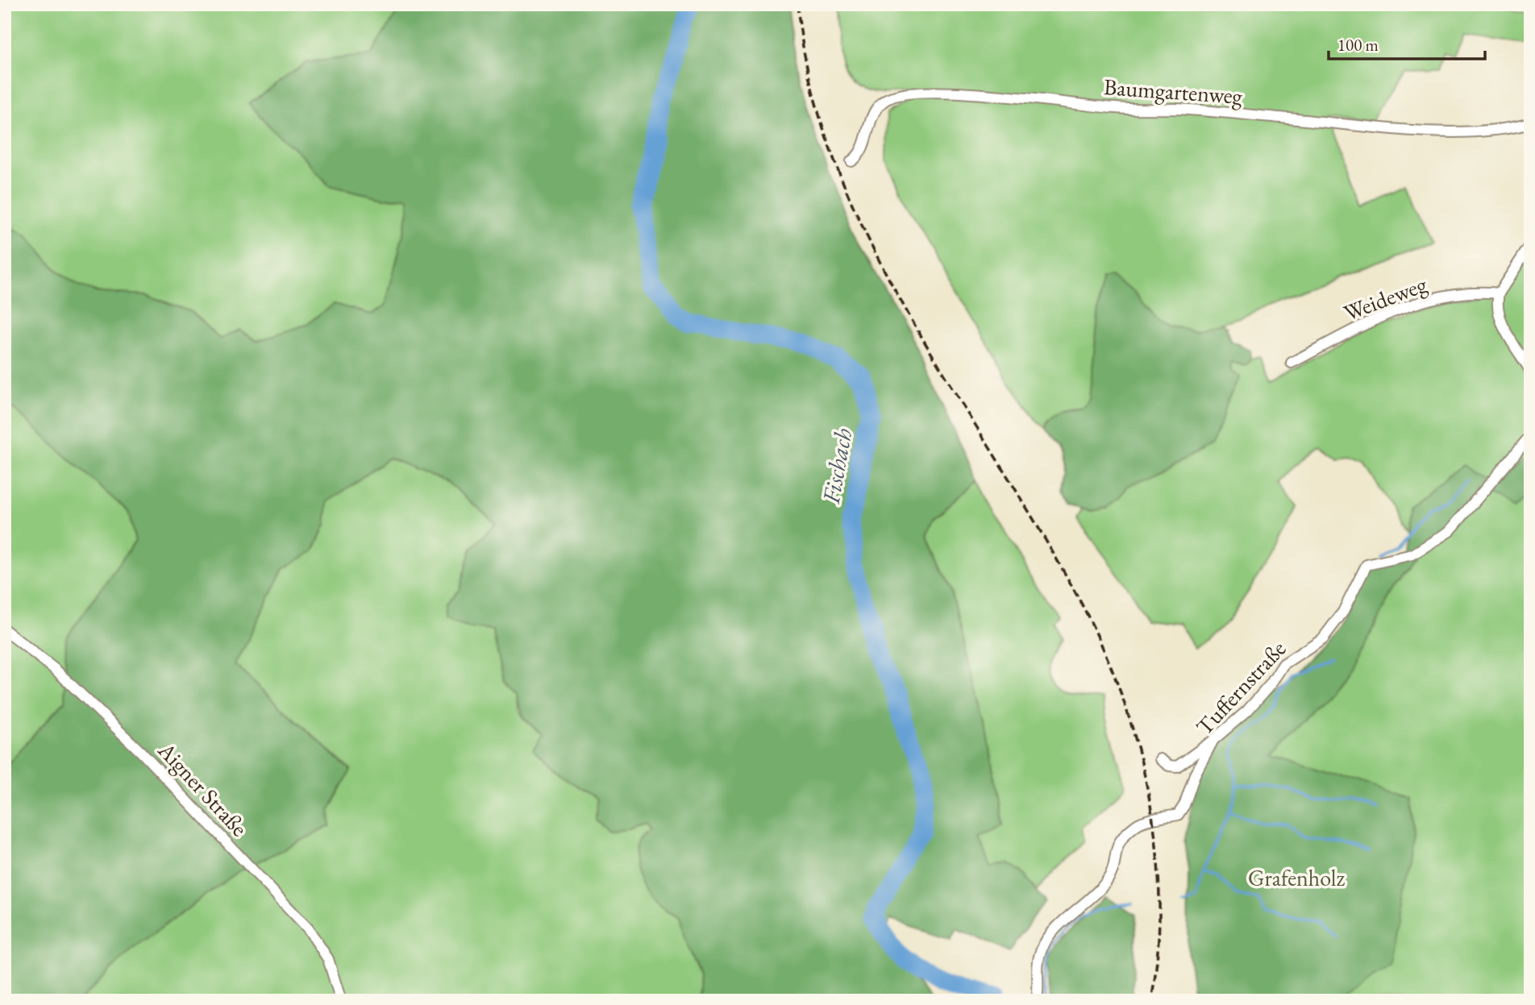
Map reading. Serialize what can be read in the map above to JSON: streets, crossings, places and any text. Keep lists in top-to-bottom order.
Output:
{
  "streets": {
    "street": [
      "Baumgartenweg",
      "Weideweg",
      "Tuffernstraße",
      "Aigner Straße"
    ]
  },
  "water": ["Fischach"],
  "parks": ["Grafenholz"],
  "scale_bar": "100 m"
}
